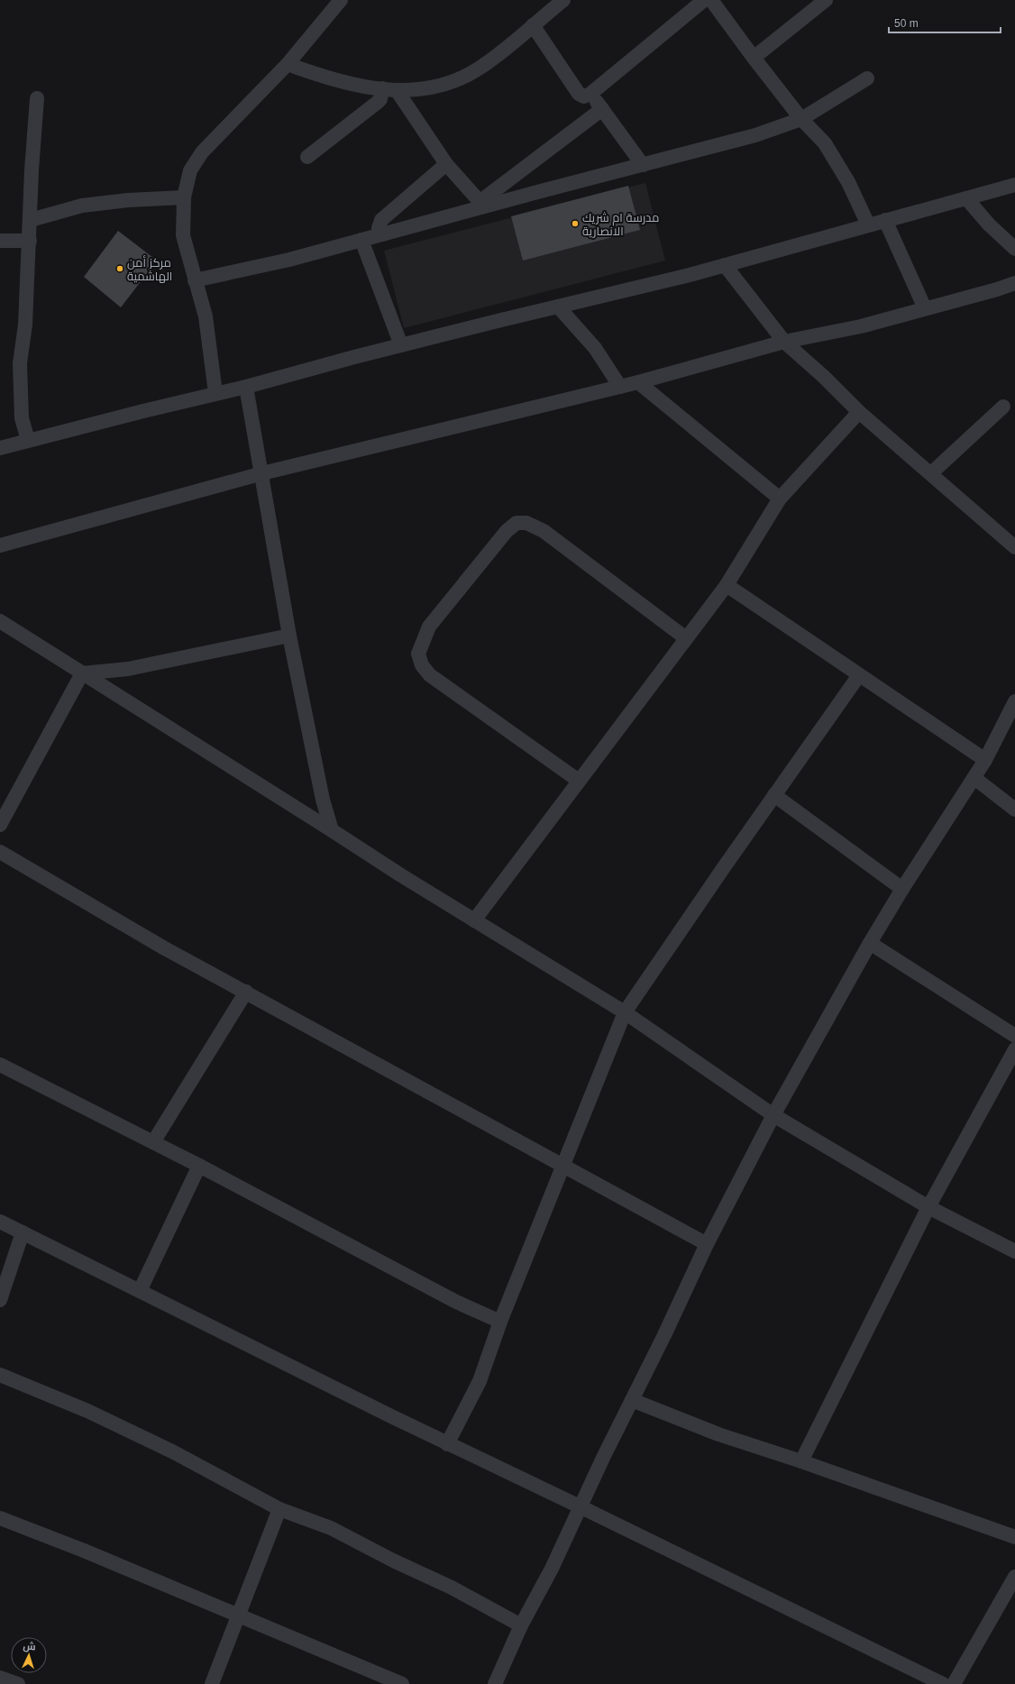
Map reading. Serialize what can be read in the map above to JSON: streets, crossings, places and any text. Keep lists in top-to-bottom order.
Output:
{
  "places": ["مدرسة ام شريك الانصارية", "مركز أمن الهاشمية"],
  "scale_bar": "50 m",
  "north": "top"
}
